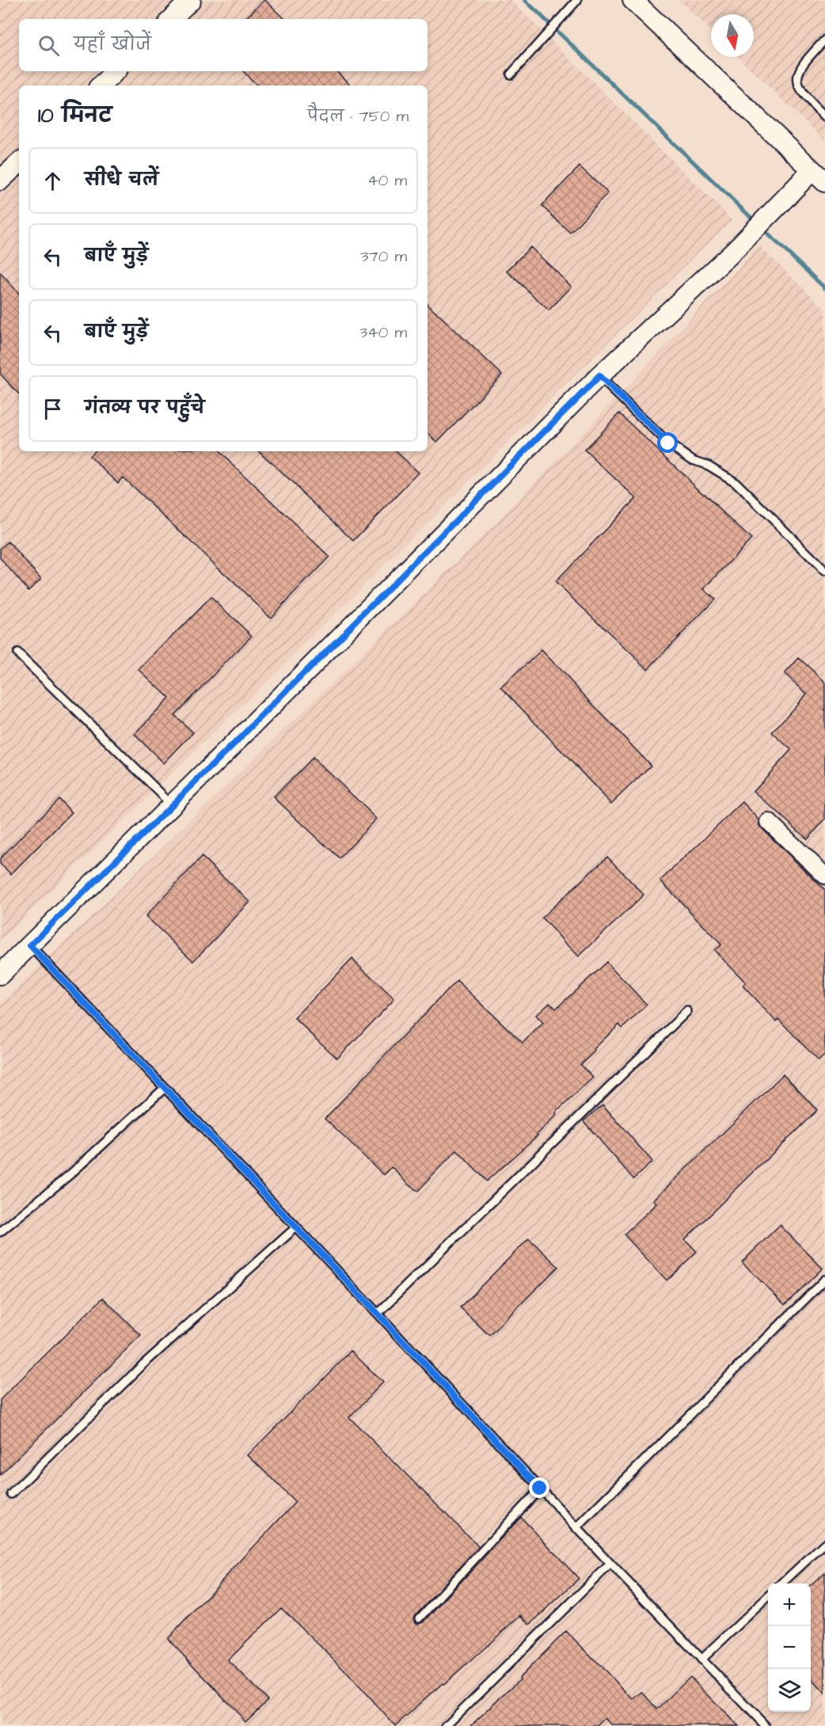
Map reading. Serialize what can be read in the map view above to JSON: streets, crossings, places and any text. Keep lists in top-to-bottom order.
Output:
{
  "north": "bottom",
  "page": {
    "search": "यहाँ खोजें",
    "heading": ["10 मिनट", "पैदल · 750 m"],
    "list": [
      ["सीधे चलें", "40 m"],
      ["बाएँ मुड़ें", "370 m"],
      ["बाएँ मुड़ें", "340 m"],
      "गंतव्य पर पहुँचे"
    ],
    "map_buttons": ["+", "−"]
  }
}
